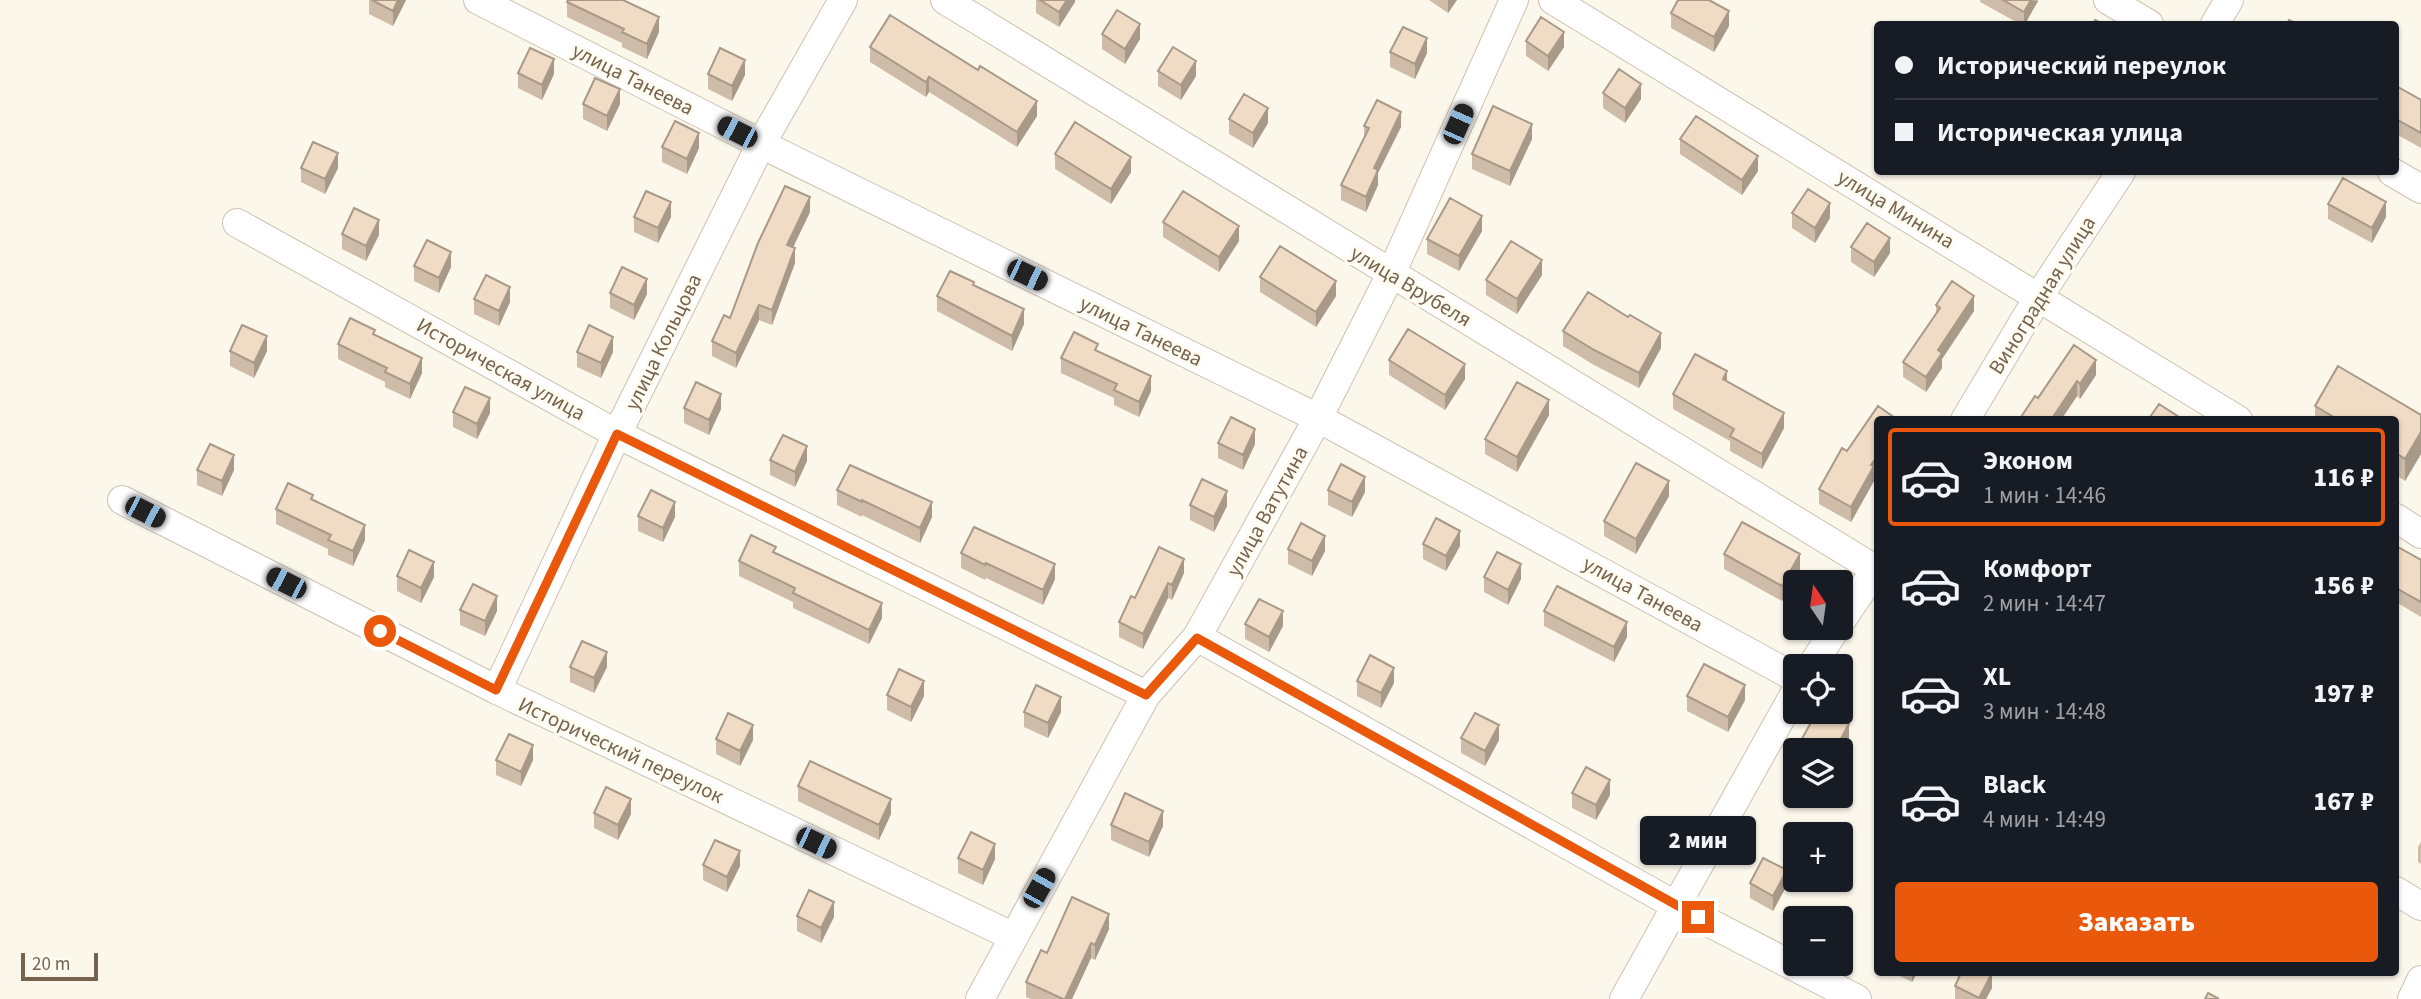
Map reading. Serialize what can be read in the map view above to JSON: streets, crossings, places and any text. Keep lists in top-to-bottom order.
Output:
{
  "streets": {
    "street": [
      "улица Танеева",
      "улица Минина",
      "улица Врубеля",
      "Виноградная улица",
      "улица Кольцова",
      "Историческая улица",
      "улица Ватутина",
      "Исторический переулок"
    ]
  },
  "crossings": [
    ["улица Танеева", "улица Кольцова"],
    ["улица Танеева", "улица Ватутина"],
    ["улица Минина", "Виноградная улица"],
    ["улица Врубеля", "улица Ватутина"],
    ["улица Кольцова", "Историческая улица"],
    ["улица Кольцова", "Исторический переулок"],
    ["Историческая улица", "улица Ватутина"],
    ["улица Ватутина", "Исторический переулок"]
  ],
  "scale_bar": "20 m",
  "north": "top",
  "page": {
    "banner": ["Исторический переулок", "Историческая улица"],
    "list": [
      {
        "name": "Эконом",
        "note": "1 мин · 14:46",
        "value": "116 ₽"
      },
      {
        "name": "Комфорт",
        "note": "2 мин · 14:47",
        "value": "156 ₽"
      },
      {
        "name": "XL",
        "note": "3 мин · 14:48",
        "value": "197 ₽"
      },
      {
        "name": "Black",
        "note": "4 мин · 14:49",
        "value": "167 ₽"
      }
    ],
    "map_buttons": ["+", "−"],
    "bubble": "2 мин",
    "buttons": "Заказать",
    "scale": "20 m"
  }
}
